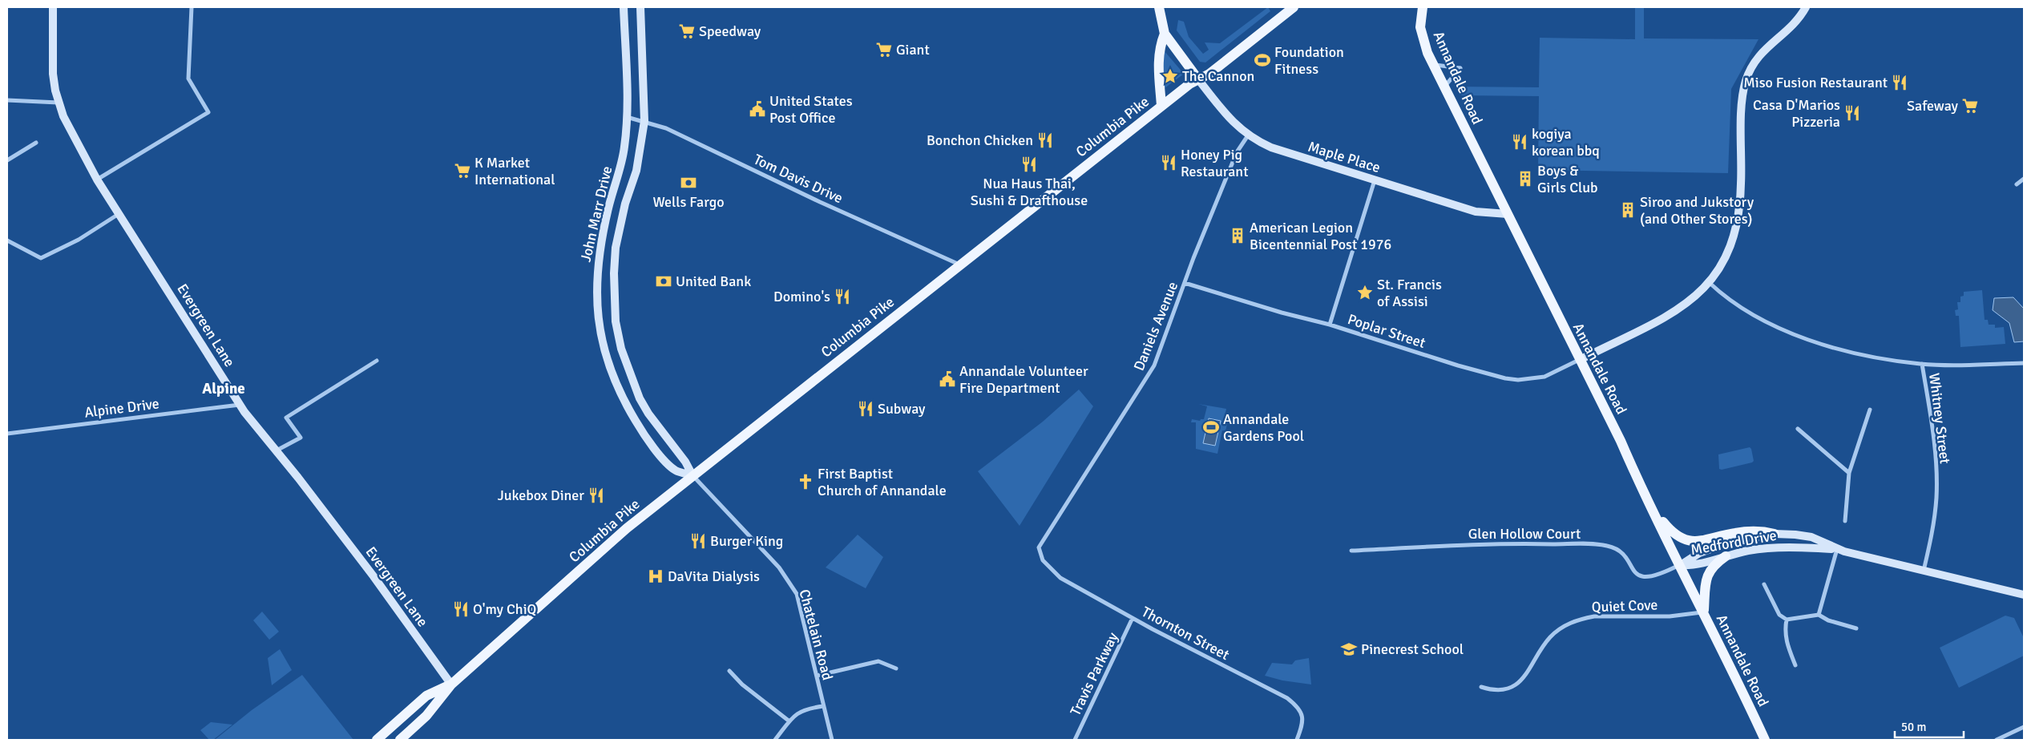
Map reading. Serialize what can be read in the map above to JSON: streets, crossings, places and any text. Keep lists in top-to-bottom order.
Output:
{
  "streets": {
    "main road": ["Annandale Road", "Columbia Pike"],
    "street": [
      "Maple Place",
      "Tom Davis Drive",
      "John Marr Drive",
      "Evergreen Lane",
      "Daniels Avenue",
      "Poplar Street",
      "Alpine Drive",
      "Whitney Street",
      "Glen Hollow Court",
      "Medford Drive",
      "Quiet Cove",
      "Thornton Street",
      "Chatelain Road",
      "Travis Parkway"
    ]
  },
  "crossings": [
    ["Annandale Road", "Maple Place"],
    ["Annandale Road", "Poplar Street"],
    ["Annandale Road", "Glen Hollow Court"],
    ["Annandale Road", "Medford Drive"],
    ["Annandale Road", "Quiet Cove"],
    ["Columbia Pike", "Maple Place"],
    ["Columbia Pike", "Tom Davis Drive"],
    ["Columbia Pike", "John Marr Drive"],
    ["Columbia Pike", "Evergreen Lane"],
    ["Columbia Pike", "Chatelain Road"],
    ["Maple Place", "Daniels Avenue"],
    ["Tom Davis Drive", "John Marr Drive"],
    ["John Marr Drive", "Chatelain Road"],
    ["Evergreen Lane", "Alpine Drive"],
    ["Daniels Avenue", "Poplar Street"],
    ["Daniels Avenue", "Thornton Street"],
    ["Whitney Street", "Medford Drive"],
    ["Glen Hollow Court", "Medford Drive"],
    ["Thornton Street", "Travis Parkway"]
  ],
  "districts": ["Alpine"],
  "places": {
    "supermarket": [
      "Speedway",
      "Giant",
      "Safeway",
      "K Market International"
    ],
    "sports": ["Foundation Fitness", "Annandale Gardens Pool"],
    "place": ["The Cannon", "St. Francis of Assisi"],
    "restaurant": [
      "Miso Fusion Restaurant",
      "Casa D'Marios Pizzeria",
      "Bonchon Chicken",
      "kogiya korean bbq",
      "Honey Pig Restaurant",
      "Nua Haus Thai, Sushi & Drafthouse",
      "Domino's",
      "Subway",
      "Jukebox Diner",
      "Burger King",
      "O'my ChiQ"
    ],
    "public building": ["United States Post Office", "Annandale Volunteer Fire Department"],
    "building": ["Boys & Girls Club", "Siroo and Jukstory (and Other Stores)", "American Legion Bicentennial Post 1976"],
    "bank": ["Wells Fargo", "United Bank"],
    "church": ["First Baptist Church of Annandale"],
    "hospital": ["DaVita Dialysis"],
    "school or university": ["Pinecrest School"]
  },
  "scale_bar": "50 m"
}
